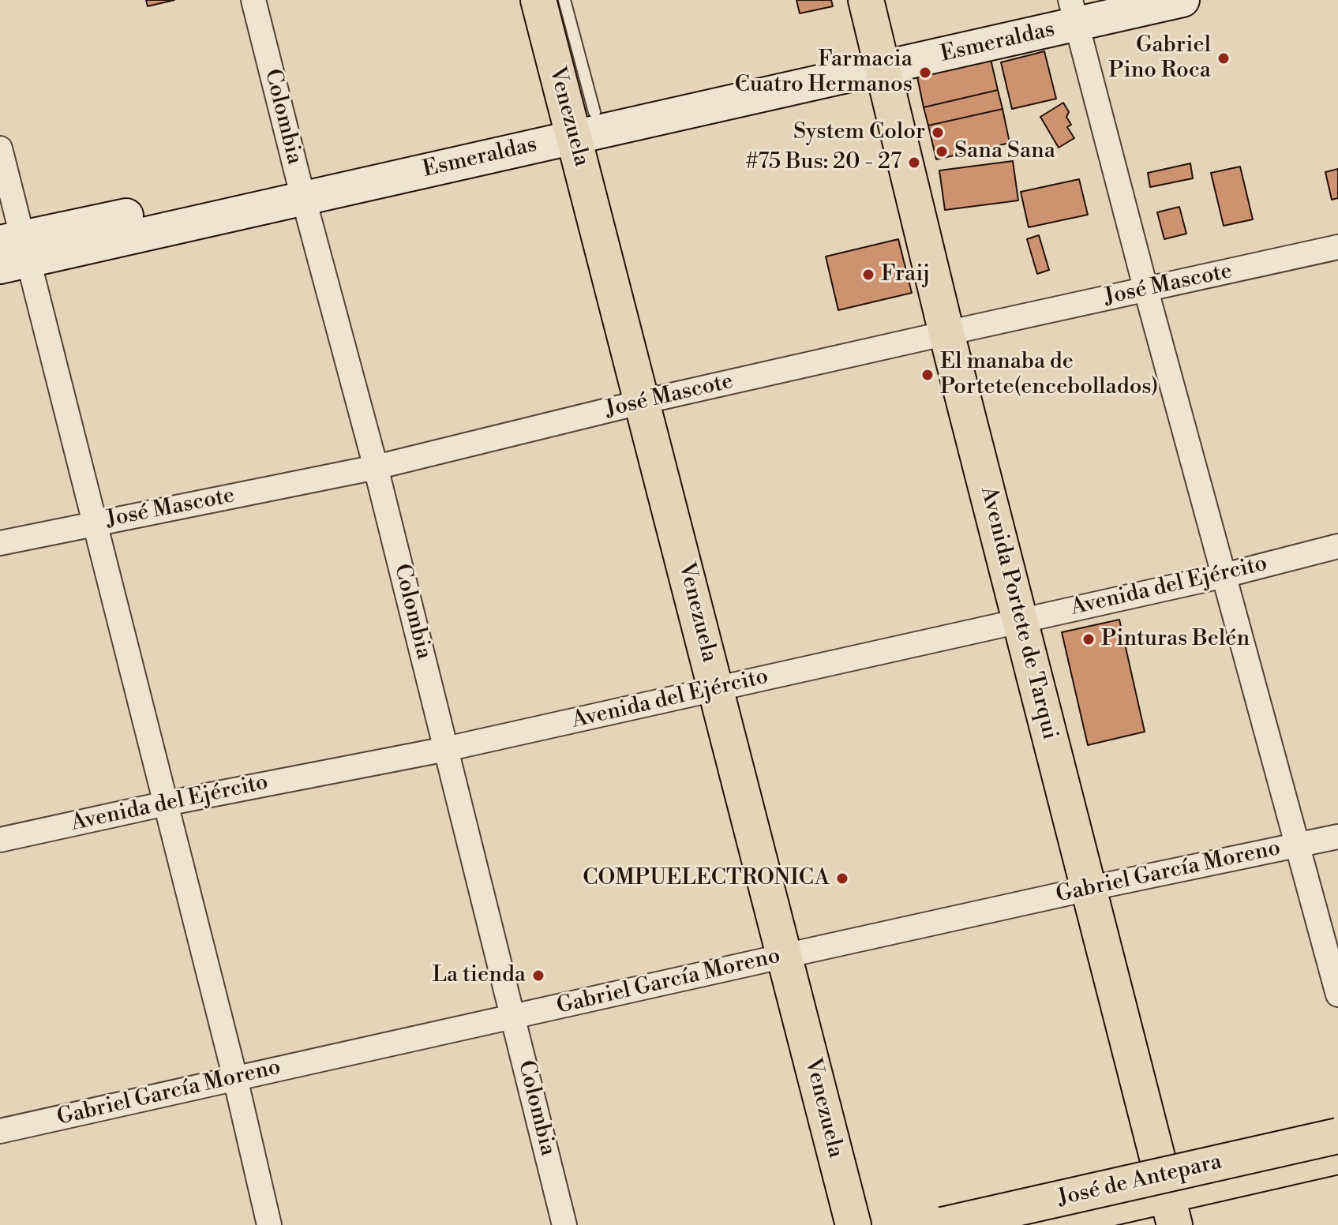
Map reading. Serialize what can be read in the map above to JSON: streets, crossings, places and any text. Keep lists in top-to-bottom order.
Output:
{
  "streets": {
    "main road": [
      "Esmeraldas",
      "Venezuela",
      "Avenida Portete de Tarqui",
      "José de Antepara"
    ],
    "street": [
      "Colombia",
      "José Mascote",
      "Avenida del Ejército",
      "Gabriel García Moreno"
    ]
  },
  "crossings": [
    ["Esmeraldas", "Colombia"],
    ["Esmeraldas", "Venezuela"],
    ["Esmeraldas", "Avenida Portete de Tarqui"],
    ["Colombia", "José Mascote"],
    ["Colombia", "Avenida del Ejército"],
    ["Colombia", "Gabriel García Moreno"],
    ["Venezuela", "José Mascote"],
    ["Venezuela", "Avenida del Ejército"],
    ["Venezuela", "Gabriel García Moreno"],
    ["José Mascote", "Avenida Portete de Tarqui"],
    ["Avenida del Ejército", "Avenida Portete de Tarqui"],
    ["Avenida Portete de Tarqui", "Gabriel García Moreno"],
    ["Avenida Portete de Tarqui", "José de Antepara"]
  ],
  "places": [
    "Gabriel Pino Roca",
    "Farmacia Cuatro Hermanos",
    "System Color",
    "Sana Sana",
    "#75 Bus: 20 - 27",
    "Fraij",
    "El manaba de Portete(encebollados)",
    "Pinturas Belén",
    "COMPUELECTRONICA",
    "La tienda"
  ]
}
